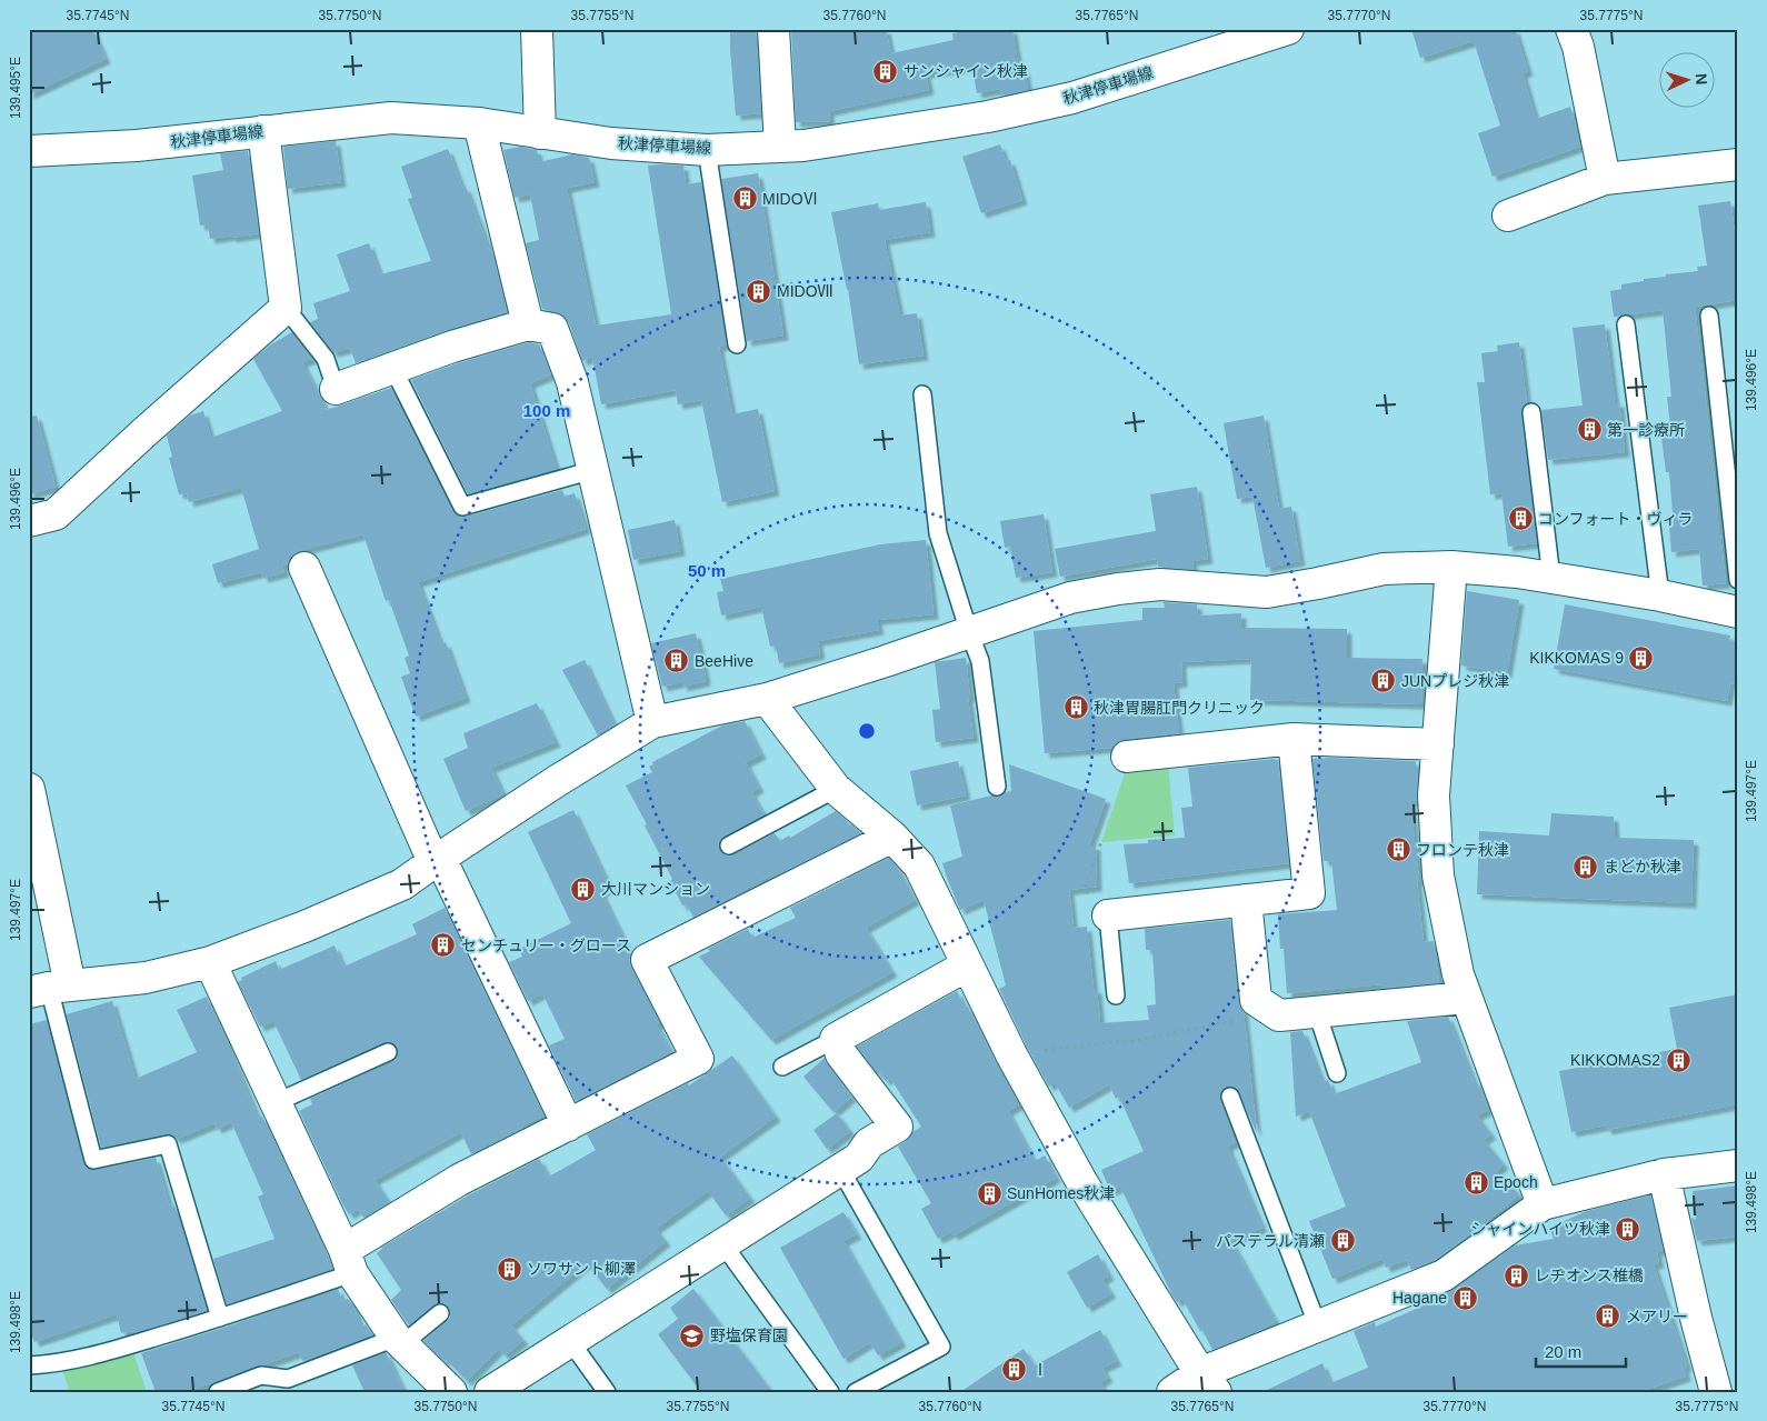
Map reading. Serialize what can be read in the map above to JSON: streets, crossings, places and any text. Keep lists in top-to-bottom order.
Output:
{
  "streets": {
    "street": ["秋津停車場線"]
  },
  "places": {
    "building": [
      "サンシャイン秋津",
      "MIDOⅥ",
      "MIDOⅦ",
      "第一診療所",
      "コンフォート・ヴィラ",
      "KIKKOMAS 9",
      "BeeHive",
      "JUNプレジ秋津",
      "秋津胃腸肛門クリニック",
      "フロンテ秋津",
      "まどか秋津",
      "大川マンション",
      "センチュリー・グロース",
      "KIKKOMAS2",
      "Epoch",
      "SunHomes秋津",
      "シャインハイツ秋津",
      "パステラル清瀬",
      "ソワサント柳澤",
      "レヂオンス椎橋",
      "Hagane",
      "メアリー",
      "Ⅰ"
    ],
    "school or university": ["野塩保育園"]
  },
  "scale_bar": "20 m",
  "north": "right",
  "coordinates": [
    "35.7745°N",
    "35.7750°N",
    "35.7755°N",
    "35.7760°N",
    "35.7765°N",
    "35.7770°N",
    "35.7775°N",
    "139.495°E",
    "139.496°E",
    "139.497°E",
    "139.498°E"
  ],
  "rings": ["100 m", "50 m"]
}
